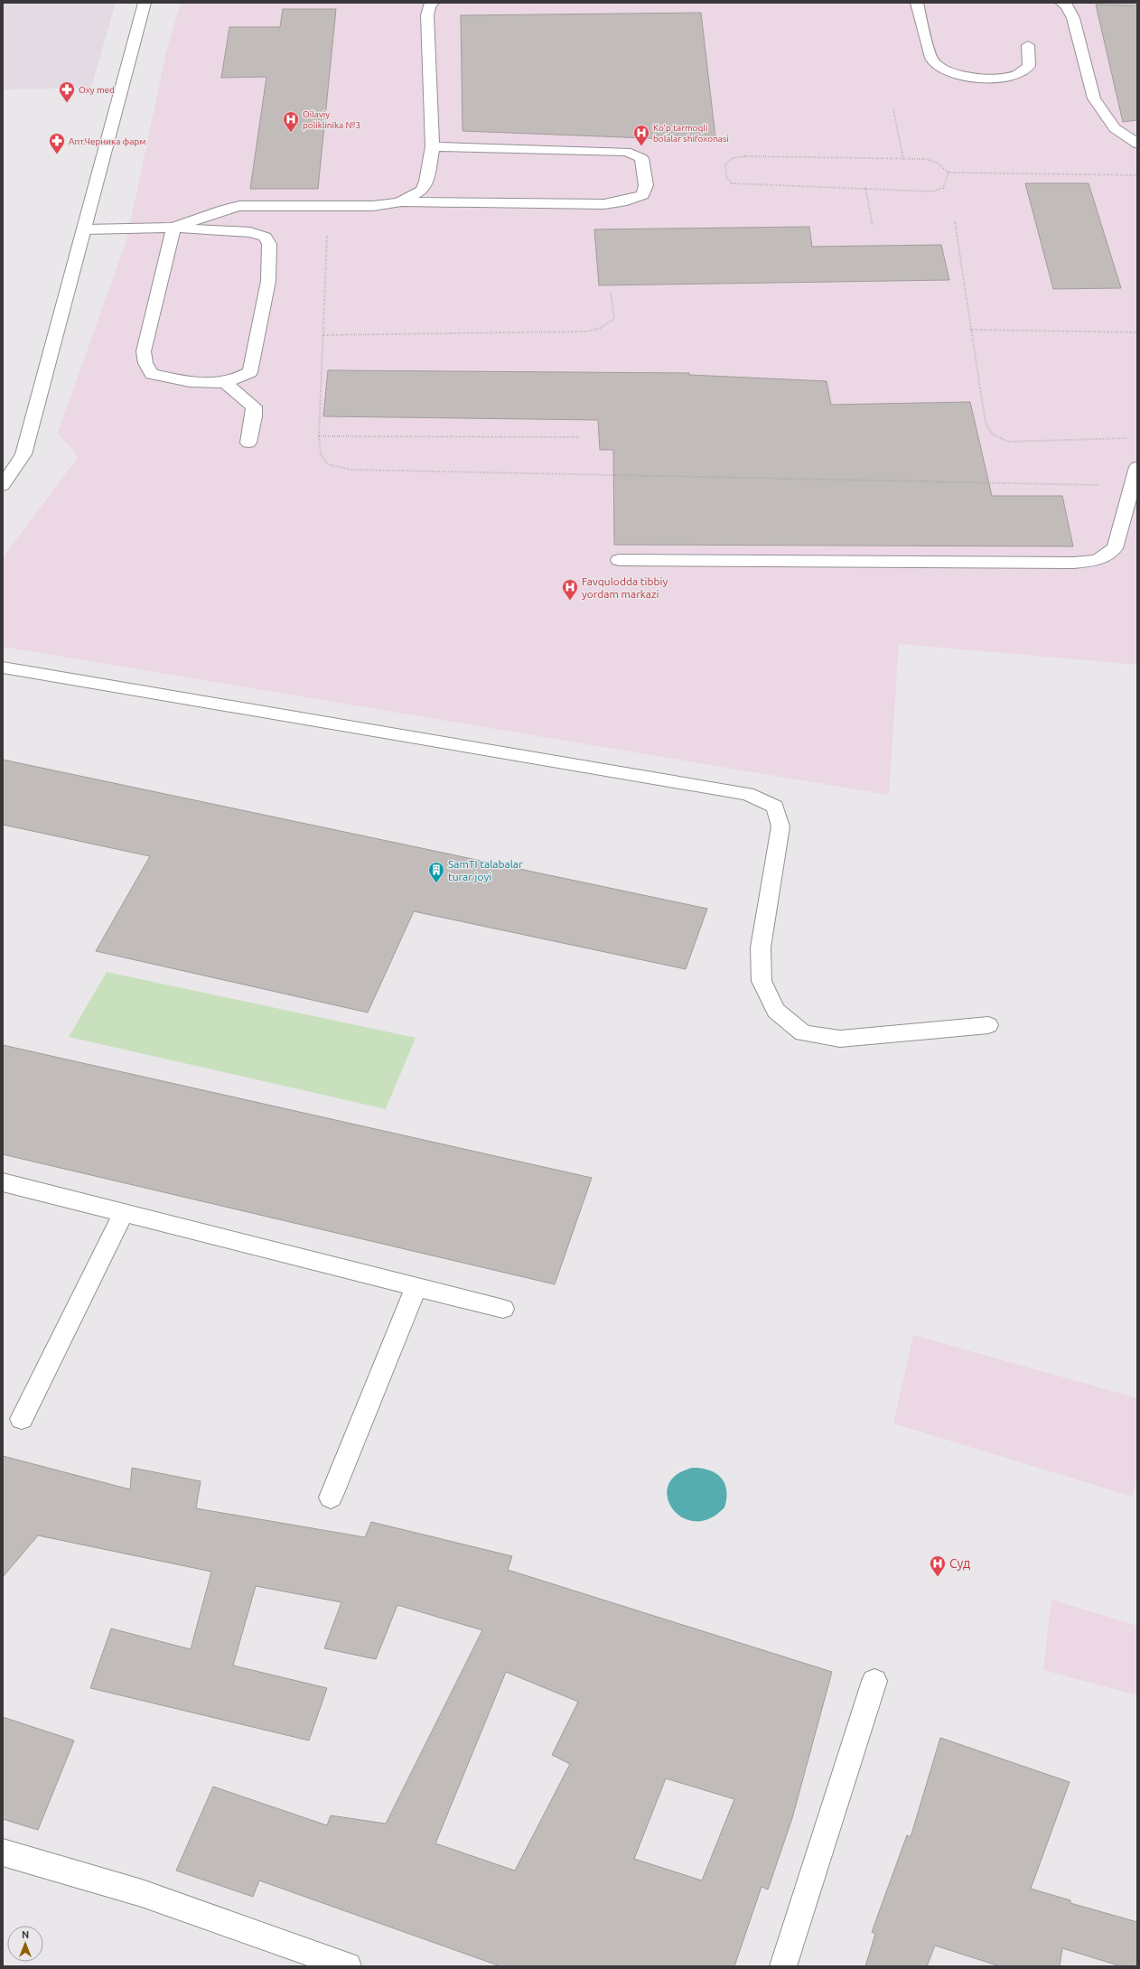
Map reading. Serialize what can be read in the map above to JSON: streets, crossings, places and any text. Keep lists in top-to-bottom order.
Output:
{
  "places": {
    "pharmacy": ["Oxy med", "Апт.Черника фарм"],
    "hospital": [
      "Oilaviy poliklinika №3",
      "Ko'p tarmoqli bolalar shifoxonasi",
      "Favqulodda tibbiy yordam markazi",
      "Суд"
    ],
    "building": ["SamTI talabalar turar joyi"]
  },
  "north": "top"
}
